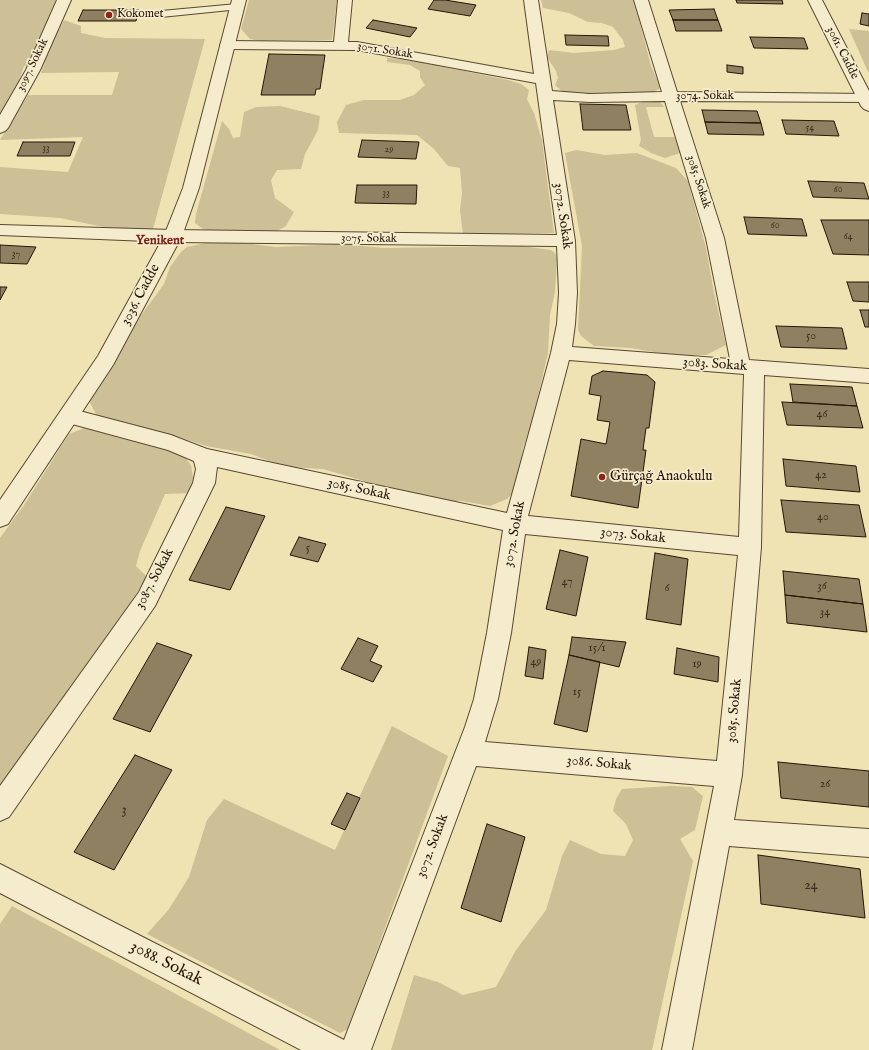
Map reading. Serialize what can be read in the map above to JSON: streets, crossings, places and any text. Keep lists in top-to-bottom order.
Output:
{
  "streets": {
    "street": [
      "3071. Sokak",
      "3061. Cadde",
      "3097. Sokak",
      "3074. Sokak",
      "3085. Sokak",
      "3072. Sokak",
      "3075. Sokak",
      "3036. Cadde",
      "3083. Sokak",
      "3073. Sokak",
      "3087. Sokak",
      "3086. Sokak",
      "3088. Sokak"
    ]
  },
  "crossings": [
    ["3071. Sokak", "3074. Sokak"],
    ["3071. Sokak", "3072. Sokak"],
    ["3071. Sokak", "3036. Cadde"],
    ["3061. Cadde", "3074. Sokak"],
    ["3074. Sokak", "3085. Sokak"],
    ["3074. Sokak", "3072. Sokak"],
    ["3085. Sokak", "3072. Sokak"],
    ["3085. Sokak", "3083. Sokak"],
    ["3085. Sokak", "3073. Sokak"],
    ["3085. Sokak", "3087. Sokak"],
    ["3085. Sokak", "3086. Sokak"],
    ["3072. Sokak", "3075. Sokak"],
    ["3072. Sokak", "3083. Sokak"],
    ["3072. Sokak", "3073. Sokak"],
    ["3072. Sokak", "3086. Sokak"],
    ["3075. Sokak", "3036. Cadde"]
  ],
  "districts": ["Yenikent"],
  "places": ["Kokomet", "Gürçağ Anaokulu"],
  "house_numbers": [
    "54",
    "33",
    "29",
    "60",
    "33",
    "60",
    "64",
    "37",
    "50",
    "46",
    "42",
    "40",
    "5",
    "47",
    "36",
    "6",
    "34",
    "15/1",
    "49",
    "19",
    "15",
    "26",
    "3",
    "24"
  ]
}
